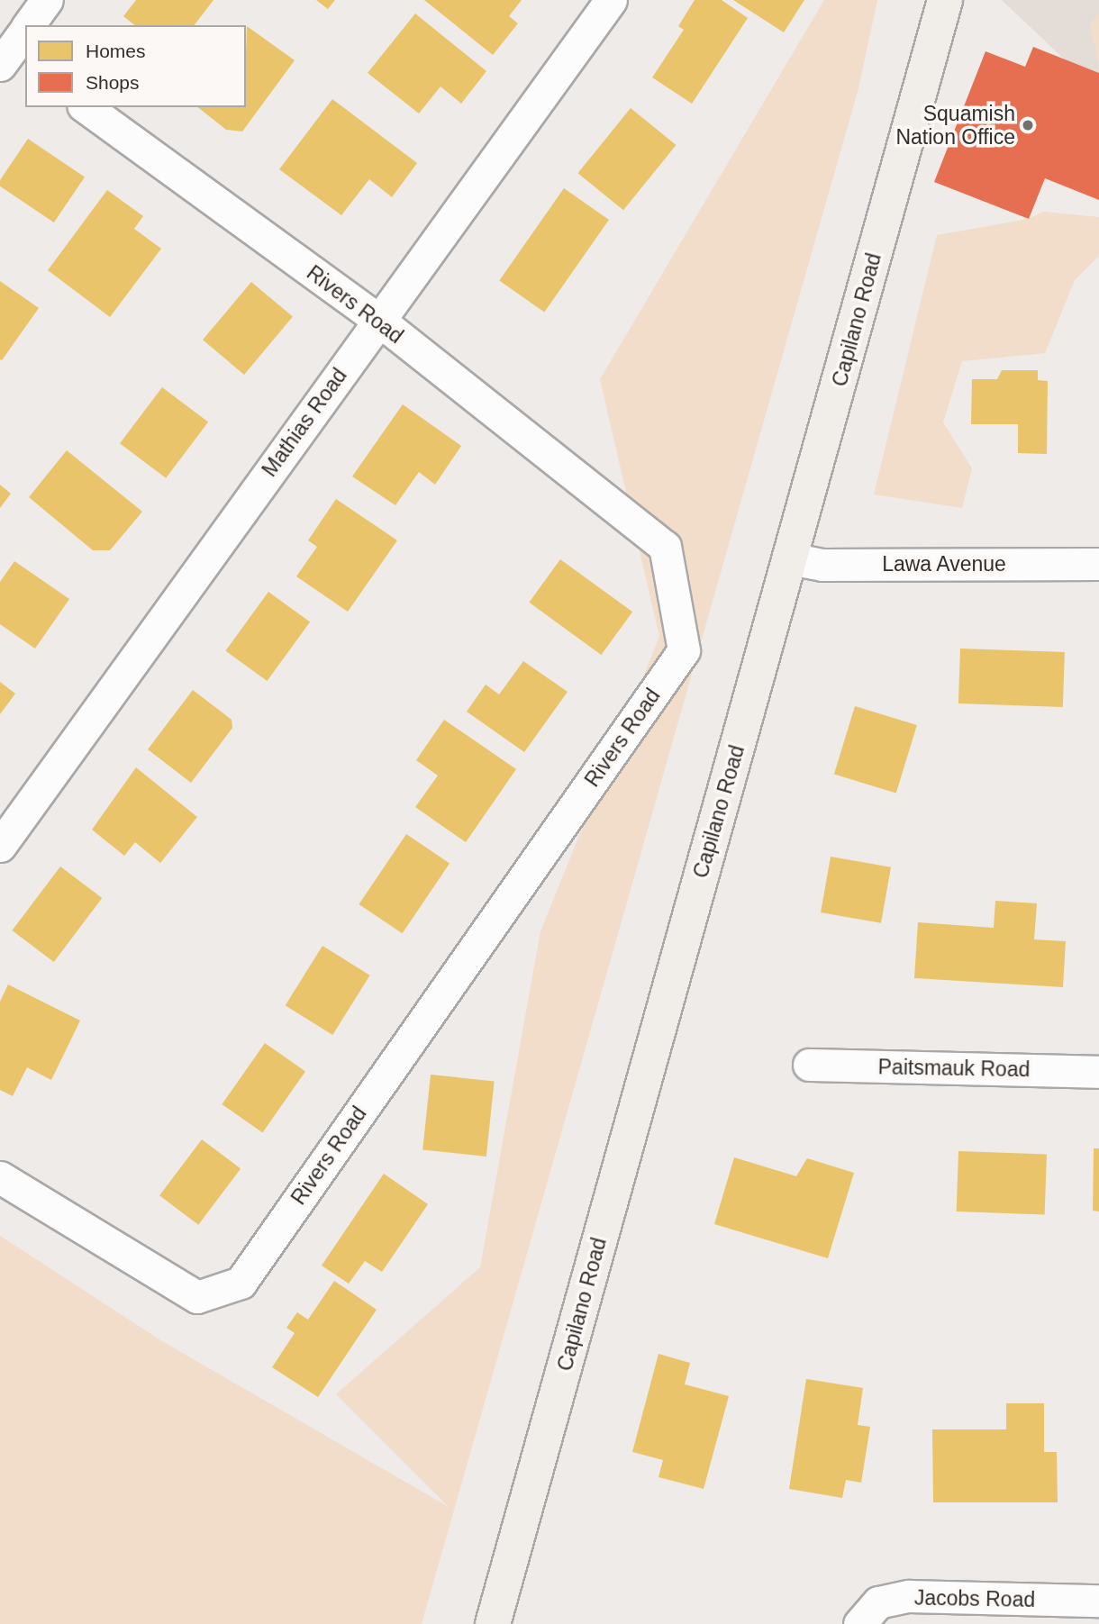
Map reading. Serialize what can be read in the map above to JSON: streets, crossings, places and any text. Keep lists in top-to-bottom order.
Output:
{
  "streets": {
    "street": [
      "Rivers Road",
      "Capilano Road",
      "Mathias Road",
      "Lawa Avenue",
      "Paitsmauk Road",
      "Jacobs Road"
    ]
  },
  "crossings": [
    ["Rivers Road", "Mathias Road"],
    ["Capilano Road", "Lawa Avenue"]
  ],
  "places": ["Squamish Nation Office"],
  "legend": ["Homes", "Shops"]
}
